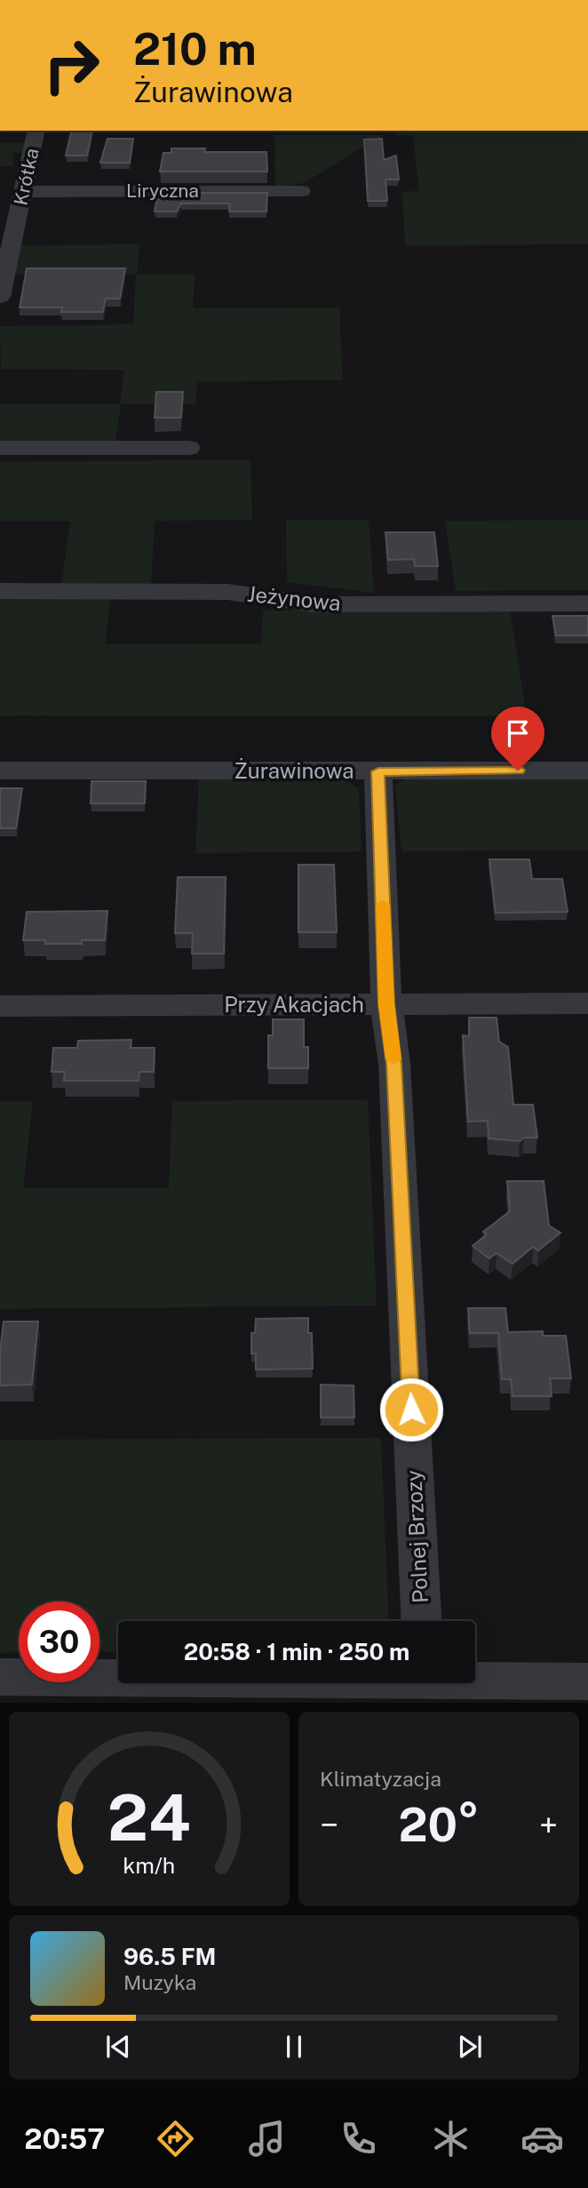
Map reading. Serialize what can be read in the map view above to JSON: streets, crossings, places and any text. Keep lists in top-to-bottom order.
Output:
{
  "streets": {
    "street": [
      "Krótka",
      "Liryczna",
      "Jeżynowa",
      "Żurawinowa",
      "Przy Akacjach",
      "Polnej Brzozy"
    ]
  },
  "crossings": [
    ["Krótka", "Liryczna"],
    ["Żurawinowa", "Polnej Brzozy"],
    ["Przy Akacjach", "Polnej Brzozy"]
  ],
  "page": {
    "turn": ["210 m", "Żurawinowa"],
    "limit": "30",
    "trip": "20:58 · 1 min · 250 m",
    "tile": "Klimatyzacja",
    "heat": ["−", "20°", "+"],
    "song": ["96.5 FM", "Muzyka"],
    "tabs": "20:57",
    "gauge": ["24", "km/h"]
  }
}
